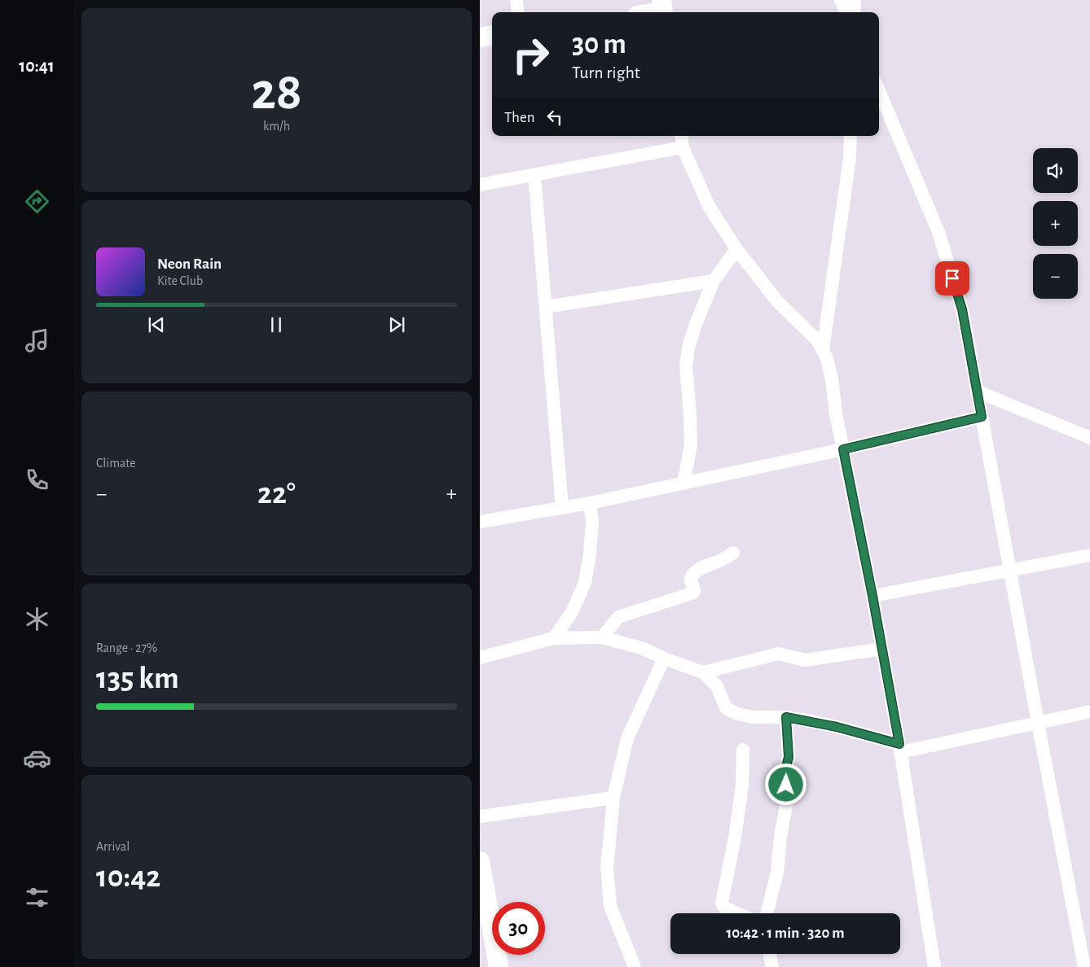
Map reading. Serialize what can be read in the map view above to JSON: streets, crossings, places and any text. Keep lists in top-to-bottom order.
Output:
{
  "page": {
    "tabs": "10:41",
    "tile": [
      ["28", "km/h"],
      "Climate",
      ["Range · 27%", "135 km"],
      ["Arrival", "10:42"]
    ],
    "turn": ["30 m", "Turn right"],
    "then": "Then",
    "map_buttons": ["+", "−"],
    "song": ["Neon Rain", "Kite Club"],
    "heat": ["−", "22°", "+"],
    "limit": "30",
    "trip": "10:42 · 1 min · 320 m"
  }
}
